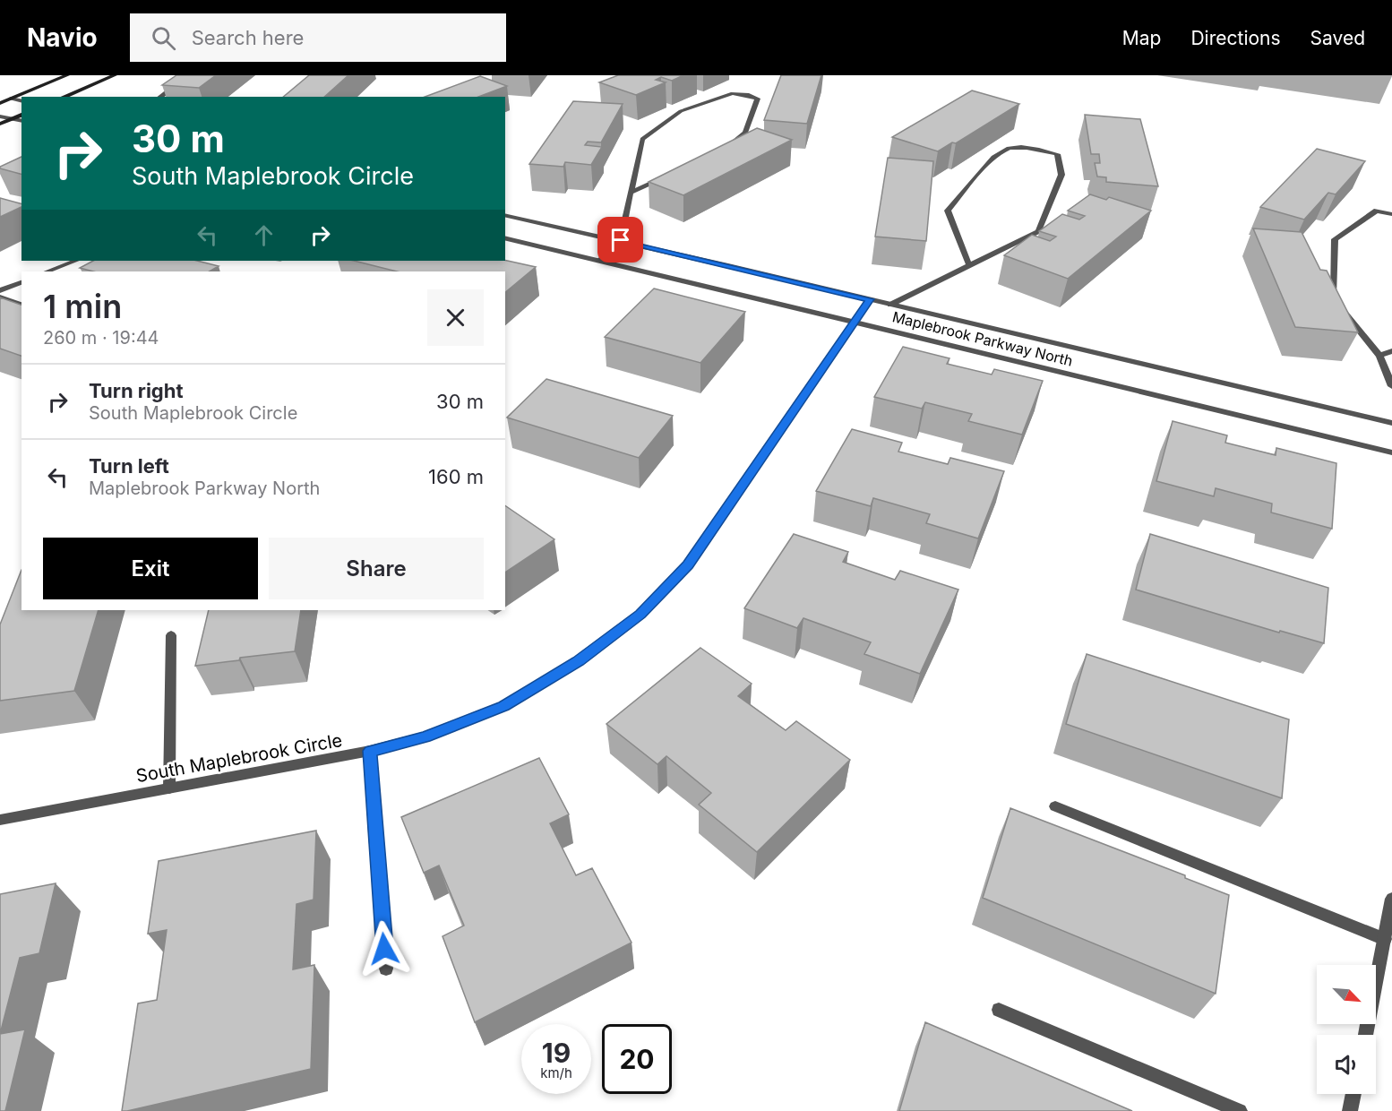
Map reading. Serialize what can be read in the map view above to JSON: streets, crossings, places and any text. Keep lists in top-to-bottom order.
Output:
{
  "streets": {
    "street": ["Maplebrook Parkway North", "South Maplebrook Circle"]
  },
  "crossings": [
    ["Maplebrook Parkway North", "South Maplebrook Circle"]
  ],
  "north": "bottom right",
  "page": {
    "header": "Navio",
    "search": "Search here",
    "nav": ["Map", "Directions", "Saved"],
    "turn": ["30 m", "South Maplebrook Circle"],
    "heading": ["1 min", "260 m · 19:44"],
    "list": [
      {
        "name": "Turn right",
        "note": "South Maplebrook Circle",
        "value": "30 m"
      },
      {
        "name": "Turn left",
        "note": "Maplebrook Parkway North",
        "value": "160 m"
      }
    ],
    "buttons": ["Exit", "Share"],
    "speed": "19 km/h",
    "limit": "20"
  }
}
